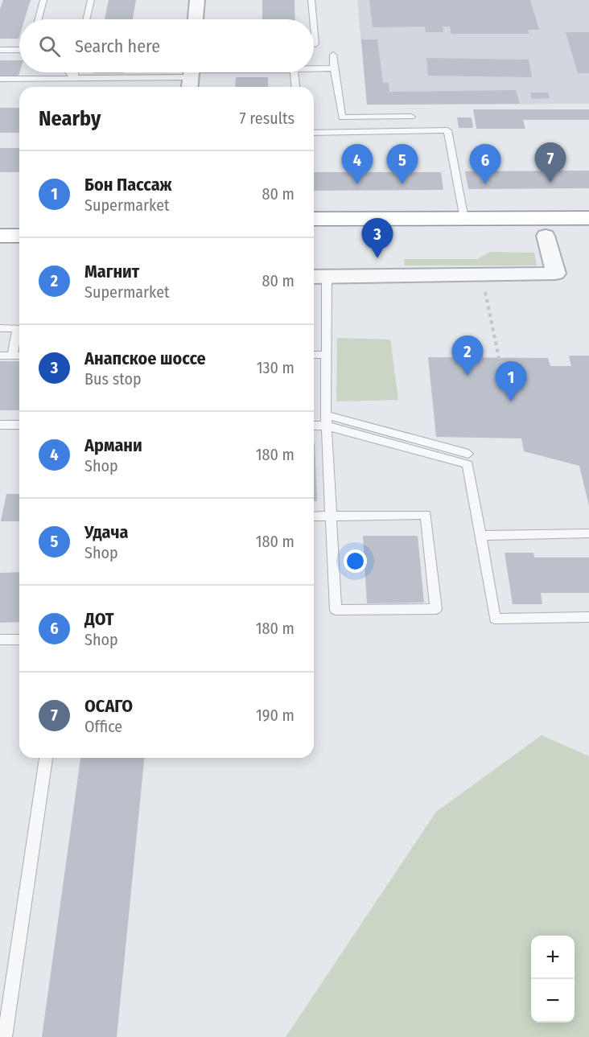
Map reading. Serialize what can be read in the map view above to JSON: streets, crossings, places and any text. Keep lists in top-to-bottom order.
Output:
{
  "page": {
    "search": "Search here",
    "heading": ["Nearby", "7 results"],
    "pins": [
      "7",
      "4",
      "5",
      "6",
      "3",
      "2",
      "1"
    ],
    "list": [
      {
        "mark": "1",
        "name": "Бон Пассаж",
        "note": "Supermarket",
        "value": "80 m"
      },
      {
        "mark": "2",
        "name": "Магнит",
        "note": "Supermarket",
        "value": "80 m"
      },
      {
        "mark": "3",
        "name": "Анапское шоссе",
        "note": "Bus stop",
        "value": "130 m"
      },
      {
        "mark": "4",
        "name": "Армани",
        "note": "Shop",
        "value": "180 m"
      },
      {
        "mark": "5",
        "name": "Удача",
        "note": "Shop",
        "value": "180 m"
      },
      {
        "mark": "6",
        "name": "ДОТ",
        "note": "Shop",
        "value": "180 m"
      },
      {
        "mark": "7",
        "name": "ОСАГО",
        "note": "Office",
        "value": "190 m"
      }
    ],
    "map_buttons": ["+", "−"]
  }
}
